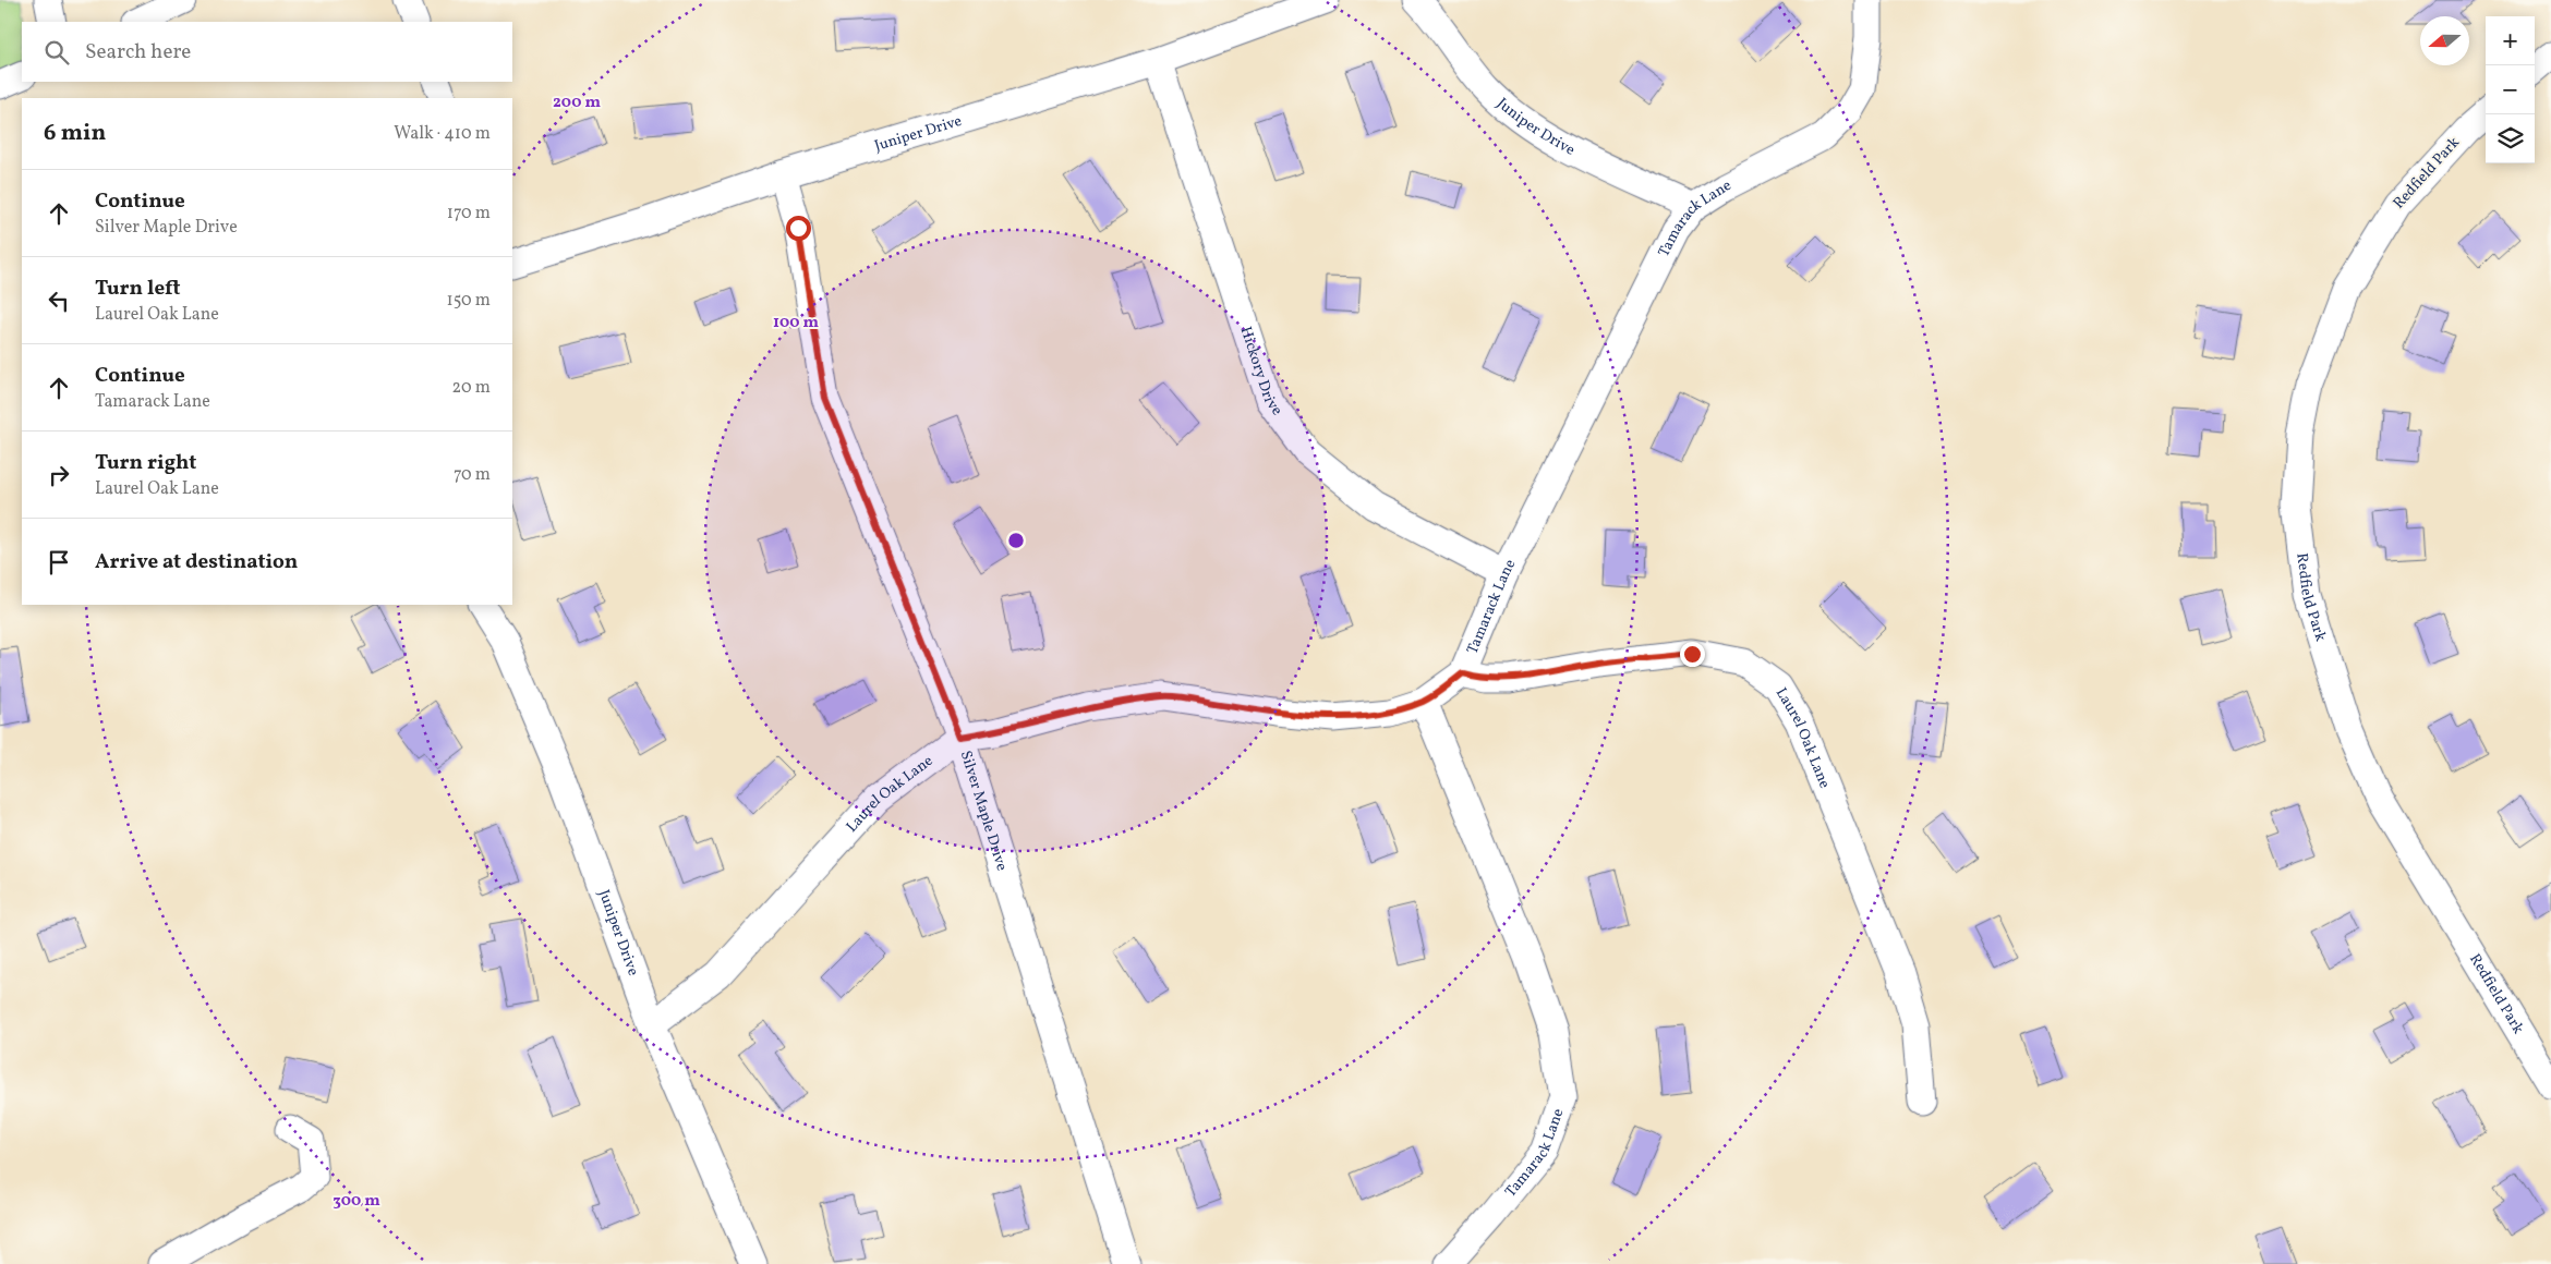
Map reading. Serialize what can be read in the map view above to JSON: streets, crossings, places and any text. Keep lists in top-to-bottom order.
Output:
{
  "streets": {
    "street": [
      "Juniper Drive",
      "Redfield Park",
      "Tamarack Lane",
      "Hickory Drive",
      "Laurel Oak Lane",
      "Silver Maple Drive"
    ]
  },
  "crossings": [
    ["Juniper Drive", "Tamarack Lane"],
    ["Juniper Drive", "Hickory Drive"],
    ["Juniper Drive", "Laurel Oak Lane"],
    ["Juniper Drive", "Silver Maple Drive"],
    ["Tamarack Lane", "Hickory Drive"],
    ["Tamarack Lane", "Laurel Oak Lane"],
    ["Laurel Oak Lane", "Silver Maple Drive"]
  ],
  "north": "left",
  "page": {
    "map_buttons": ["+", "−"],
    "search": "Search here",
    "heading": ["6 min", "Walk · 410 m"],
    "list": [
      ["Continue", "Silver Maple Drive", "170 m"],
      ["Turn left", "Laurel Oak Lane", "150 m"],
      ["Continue", "Tamarack Lane", "20 m"],
      ["Turn right", "Laurel Oak Lane", "70 m"],
      "Arrive at destination"
    ]
  },
  "rings": ["200 m", "100 m", "300 m"]
}
